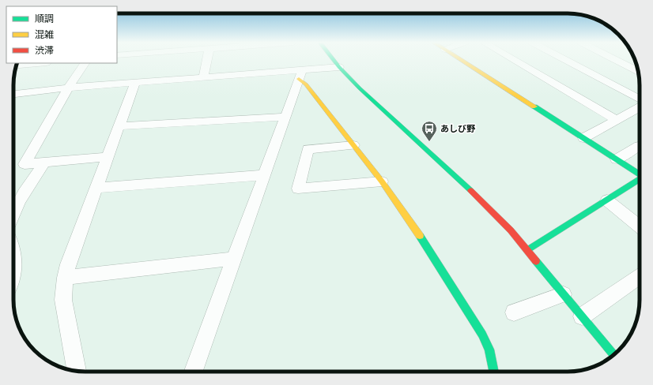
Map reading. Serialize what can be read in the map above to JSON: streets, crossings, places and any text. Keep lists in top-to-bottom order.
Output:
{
  "places": {
    "bus stop": ["あしび野"]
  },
  "legend": ["順調", "混雑", "渋滞"]
}
